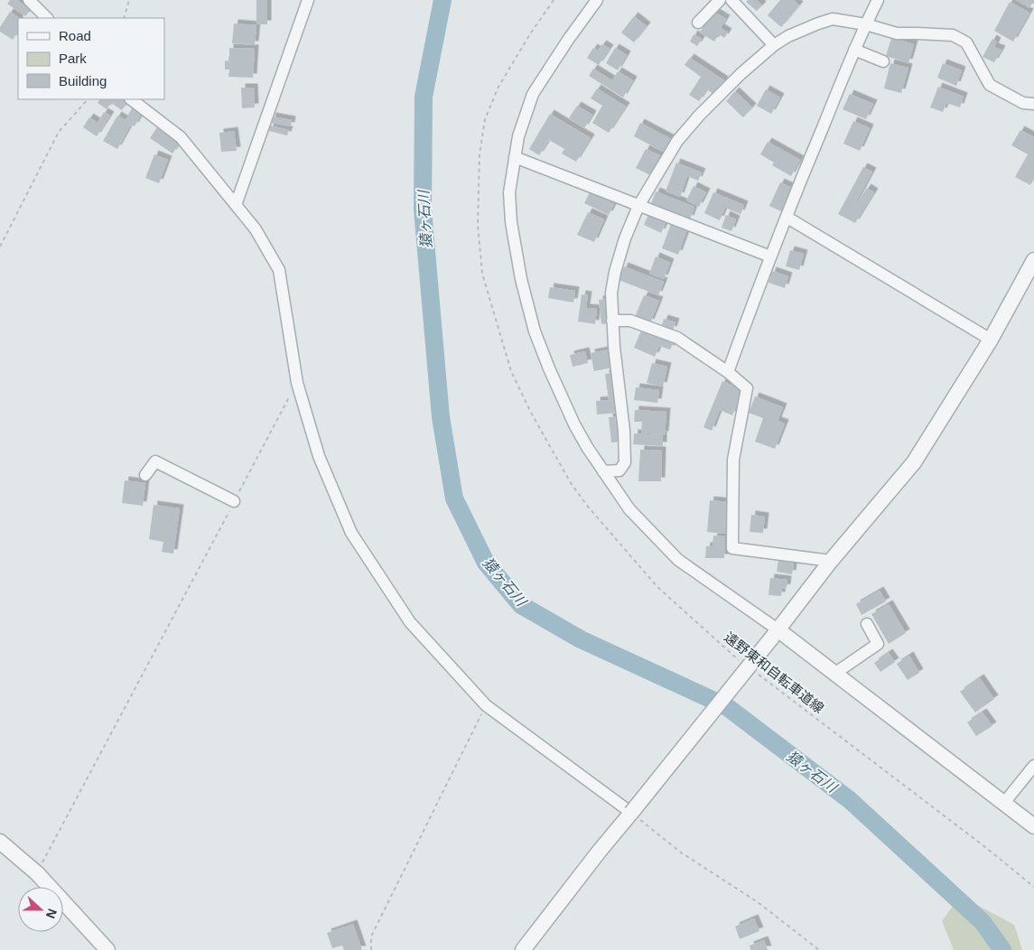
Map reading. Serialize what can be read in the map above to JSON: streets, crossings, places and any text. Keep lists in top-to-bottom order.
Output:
{
  "streets": {
    "path": ["遠野東和自転車道線"]
  },
  "water": ["猿ヶ石川"],
  "legend": ["Road", "Park", "Building"],
  "north": "right"
}
